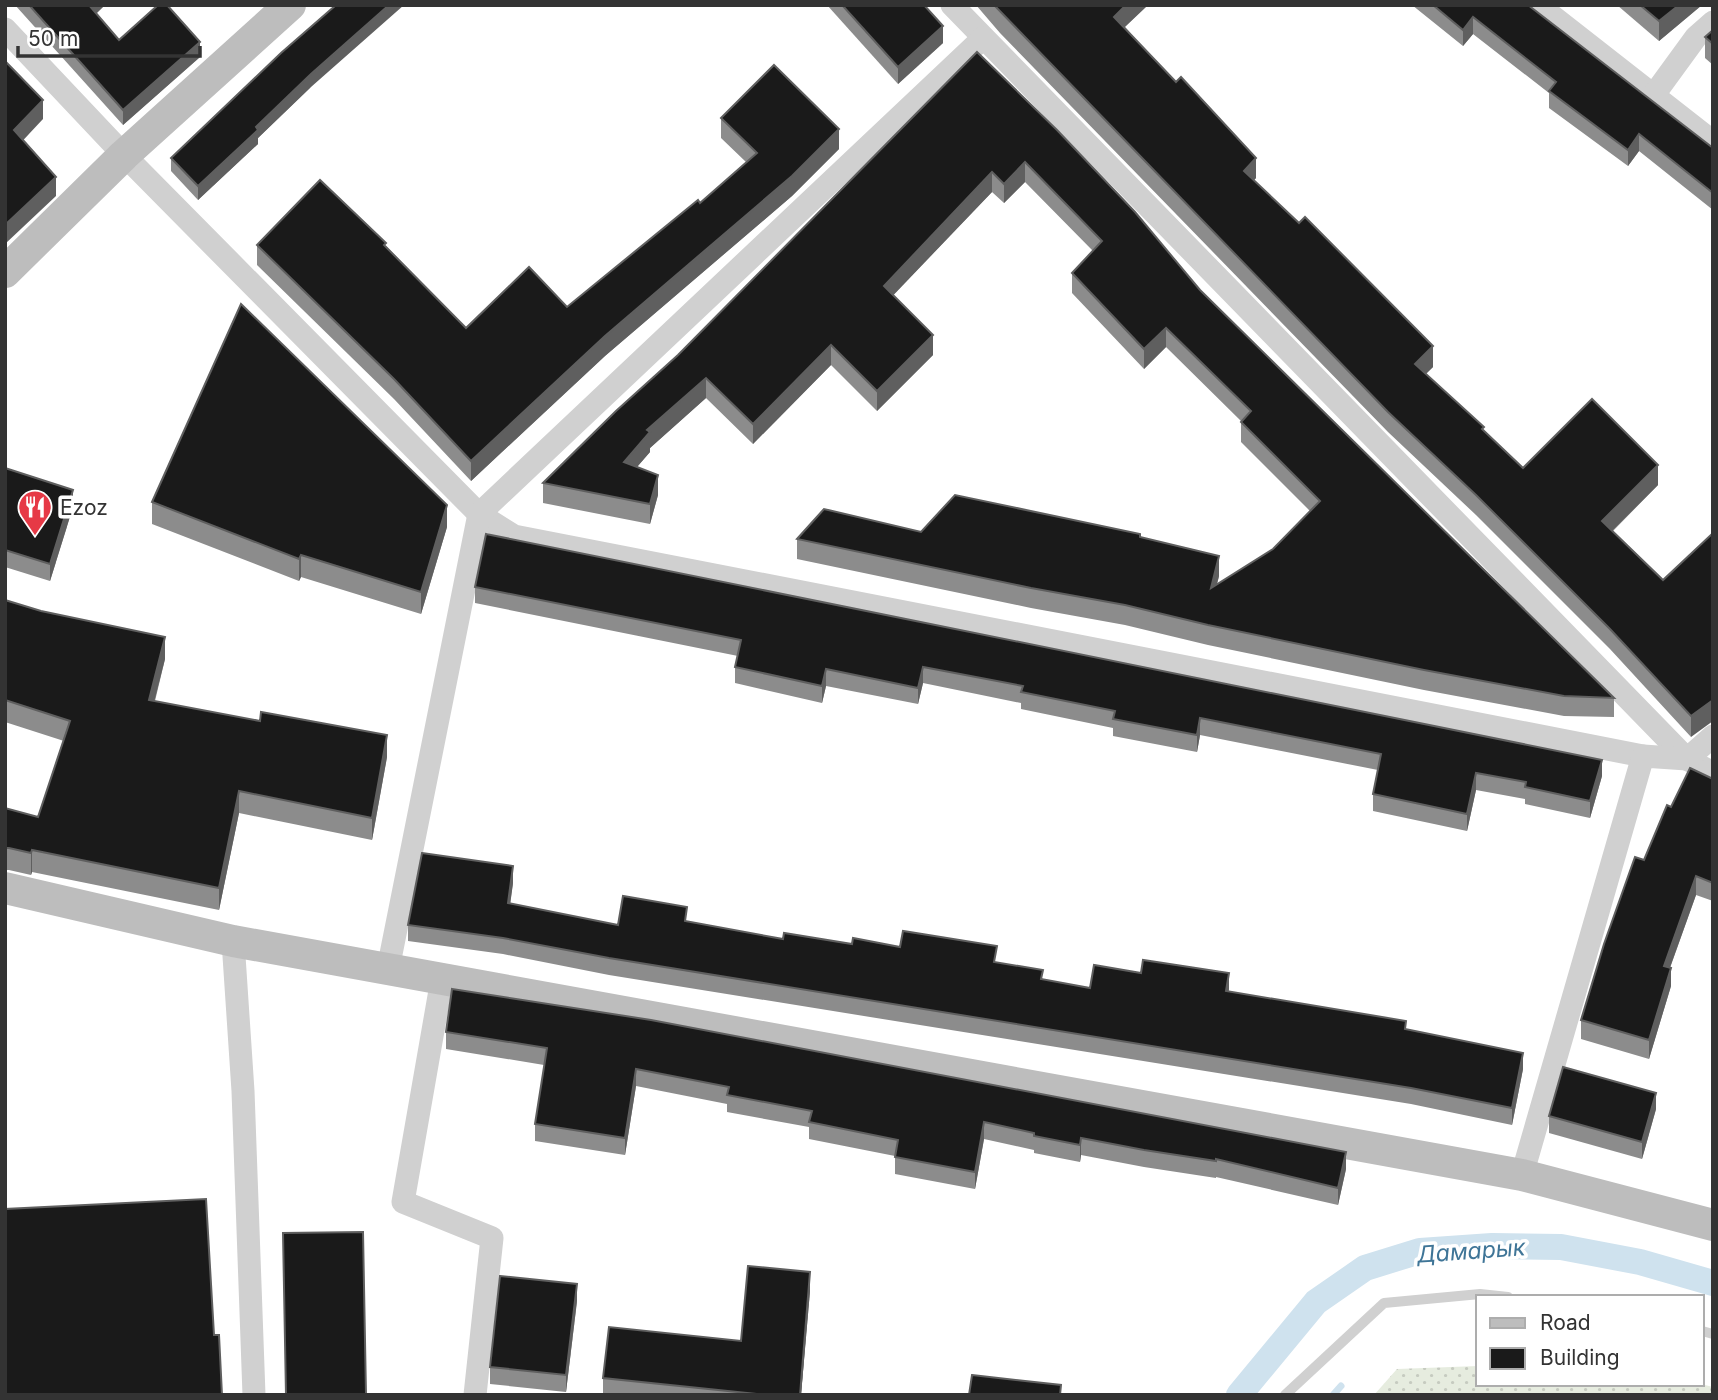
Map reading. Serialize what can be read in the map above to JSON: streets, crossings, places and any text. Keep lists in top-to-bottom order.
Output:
{
  "water": ["Дамарык"],
  "places": {
    "restaurant": ["Ezoz"]
  },
  "legend": ["Road", "Building"],
  "scale_bar": "50 m"
}
